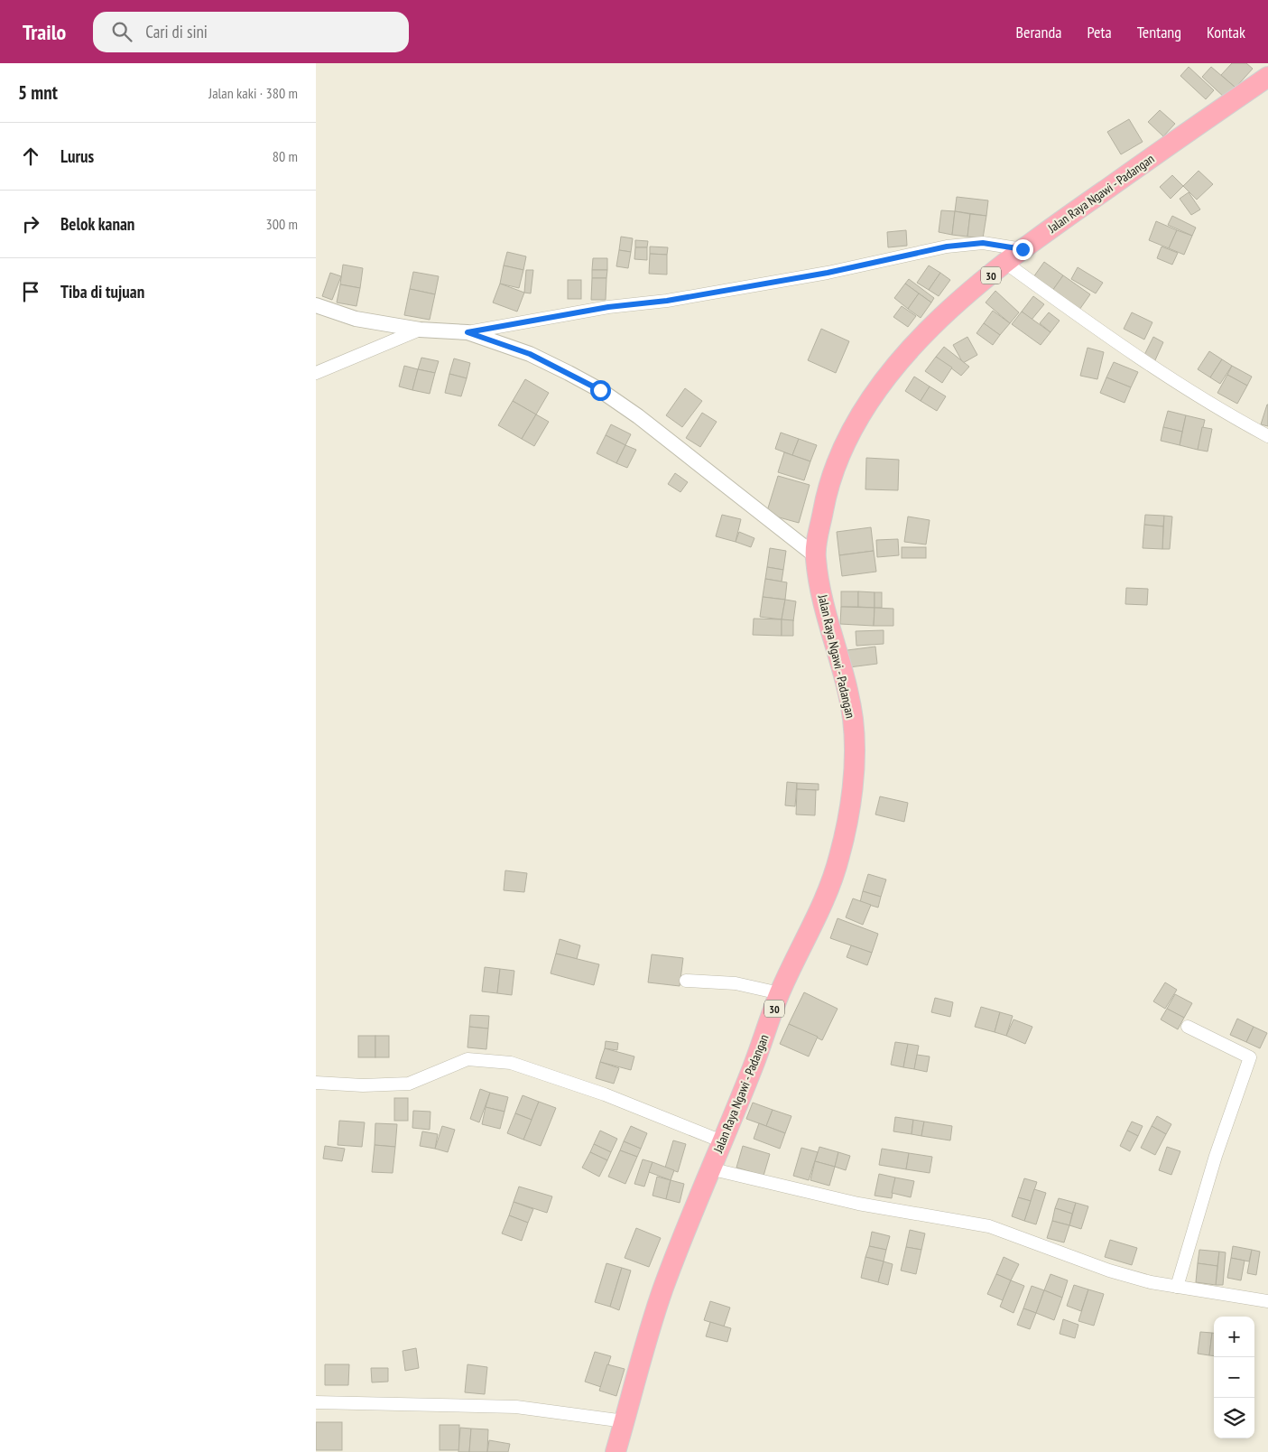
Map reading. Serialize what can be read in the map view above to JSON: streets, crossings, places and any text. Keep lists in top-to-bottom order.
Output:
{
  "streets": {
    "highway": ["Jalan Raya Ngawi - Padangan", "30"]
  },
  "page": {
    "header": "Trailo",
    "search": "Cari di sini",
    "nav": [
      "Beranda",
      "Peta",
      "Tentang",
      "Kontak"
    ],
    "heading": ["5 mnt", "Jalan kaki · 380 m"],
    "list": [
      ["Lurus", "80 m"],
      ["Belok kanan", "300 m"],
      "Tiba di tujuan"
    ],
    "map_buttons": ["+", "−"]
  }
}
